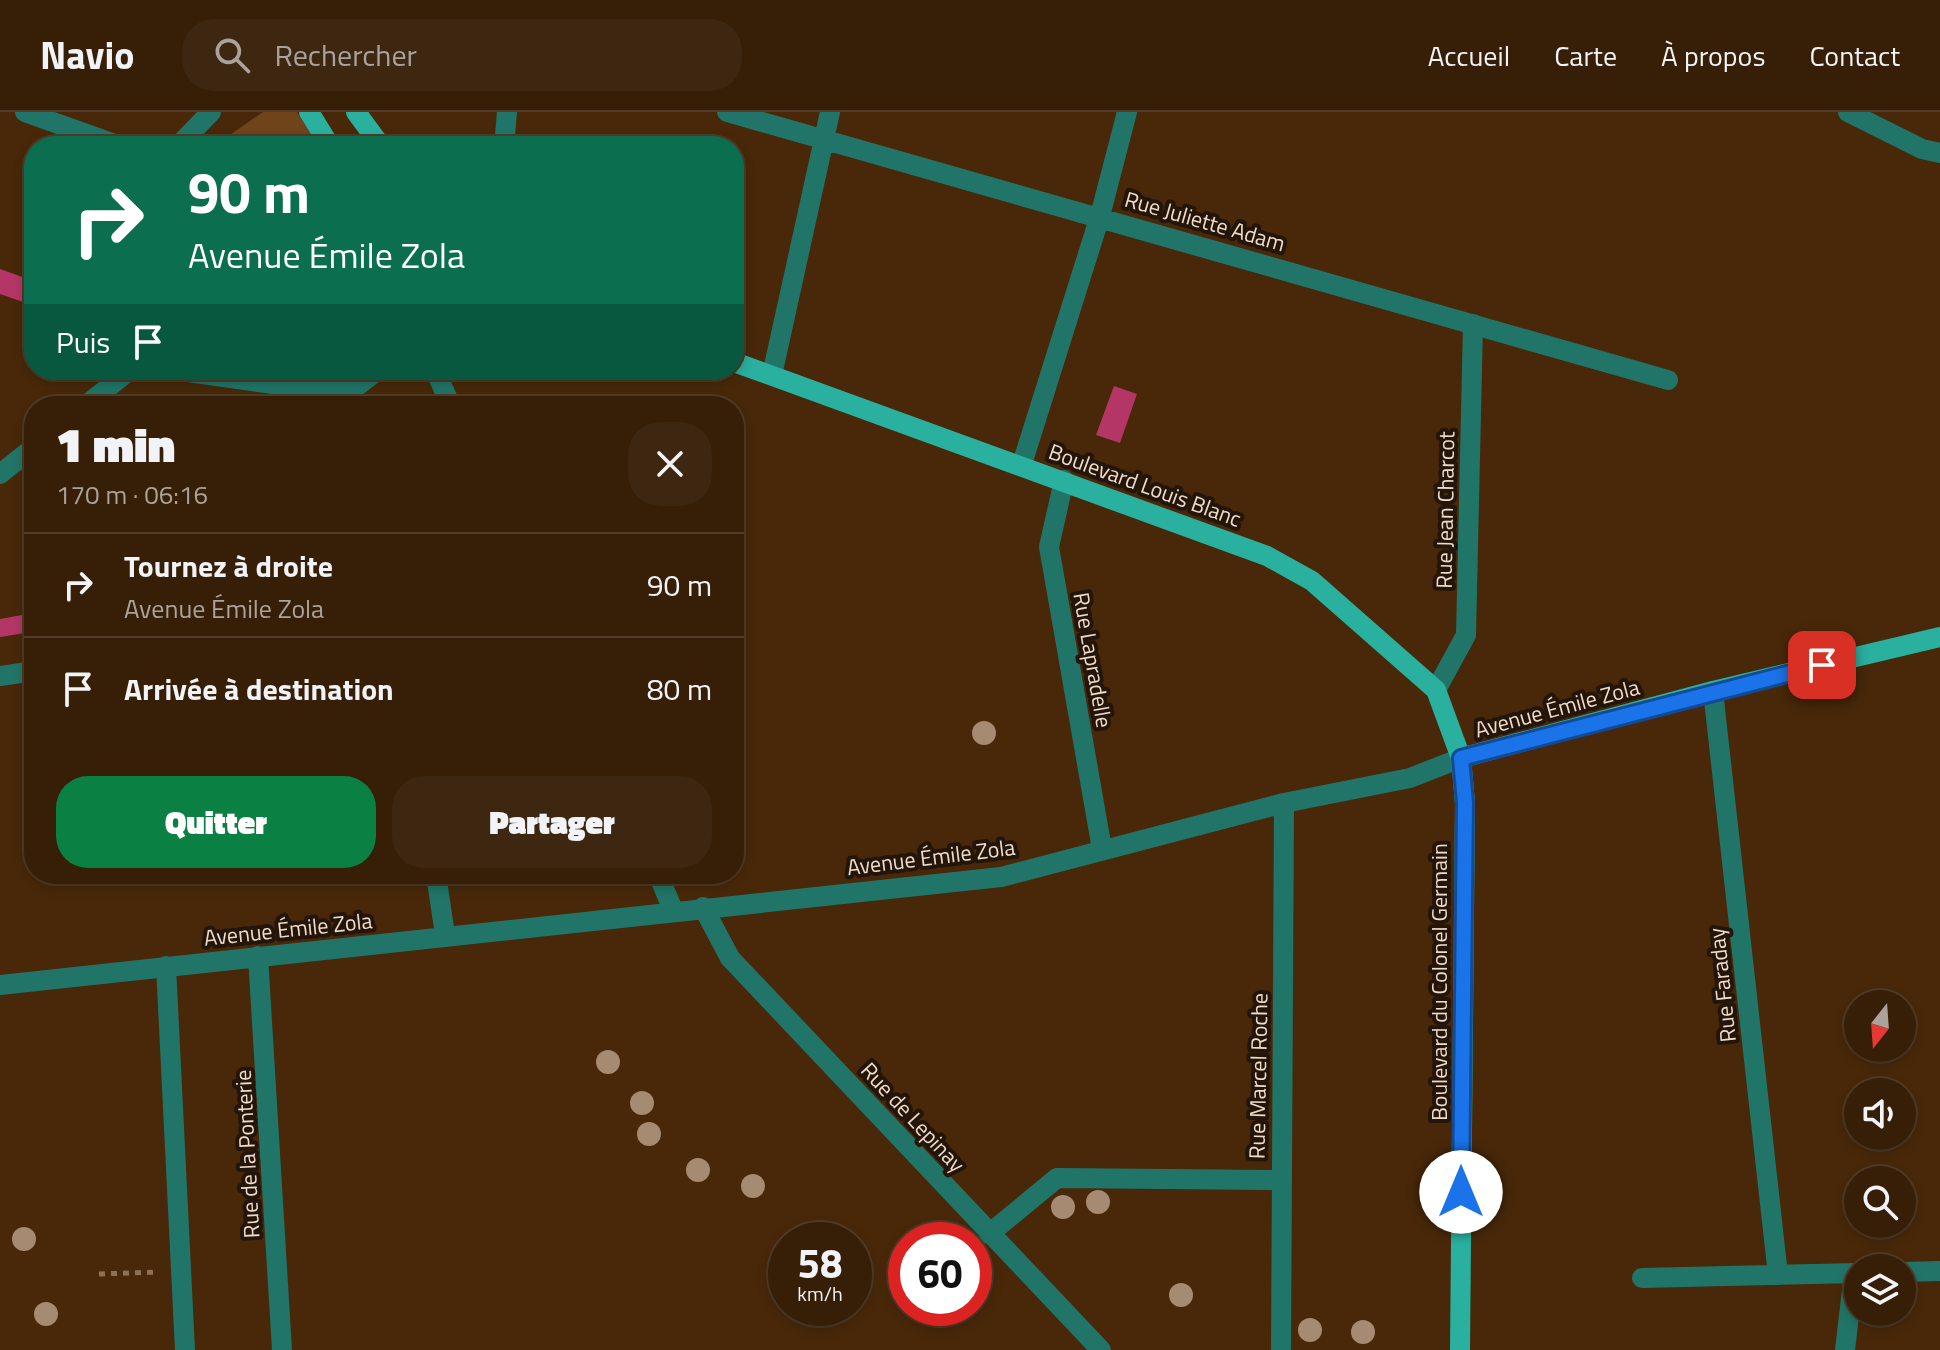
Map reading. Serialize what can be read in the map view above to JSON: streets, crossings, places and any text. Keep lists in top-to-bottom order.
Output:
{
  "streets": {
    "main road": ["Boulevard Louis Blanc", "Avenue Émile Zola", "Boulevard du Colonel Germain"],
    "street": [
      "Rue Juliette Adam",
      "Rue Jean Charcot",
      "Rue Lapradelle",
      "Rue Faraday",
      "Rue Marcel Roche",
      "Rue de Lepinay",
      "Rue de la Ponterie"
    ]
  },
  "crossings": [
    ["Rue Juliette Adam", "Rue Jean Charcot"],
    ["Boulevard Louis Blanc", "Rue Jean Charcot"],
    ["Boulevard Louis Blanc", "Rue Lapradelle"],
    ["Boulevard Louis Blanc", "Avenue Émile Zola"],
    ["Boulevard Louis Blanc", "Boulevard du Colonel Germain"],
    ["Rue Lapradelle", "Avenue Émile Zola"],
    ["Avenue Émile Zola", "Boulevard du Colonel Germain"],
    ["Avenue Émile Zola", "Rue Faraday"],
    ["Avenue Émile Zola", "Rue Marcel Roche"],
    ["Avenue Émile Zola", "Rue de Lepinay"],
    ["Avenue Émile Zola", "Rue de la Ponterie"]
  ],
  "north": "bottom",
  "page": {
    "header": "Navio",
    "search": "Rechercher",
    "nav": [
      "Accueil",
      "Carte",
      "À propos",
      "Contact"
    ],
    "turn": ["90 m", "Avenue Émile Zola"],
    "then": "Puis",
    "heading": ["1 min", "170 m · 06:16"],
    "list": [
      {
        "name": "Tournez à droite",
        "note": "Avenue Émile Zola",
        "value": "90 m"
      },
      {
        "name": "Arrivée à destination",
        "value": "80 m"
      }
    ],
    "buttons": ["Quitter", "Partager"],
    "speed": "58 km/h",
    "limit": "60"
  }
}
